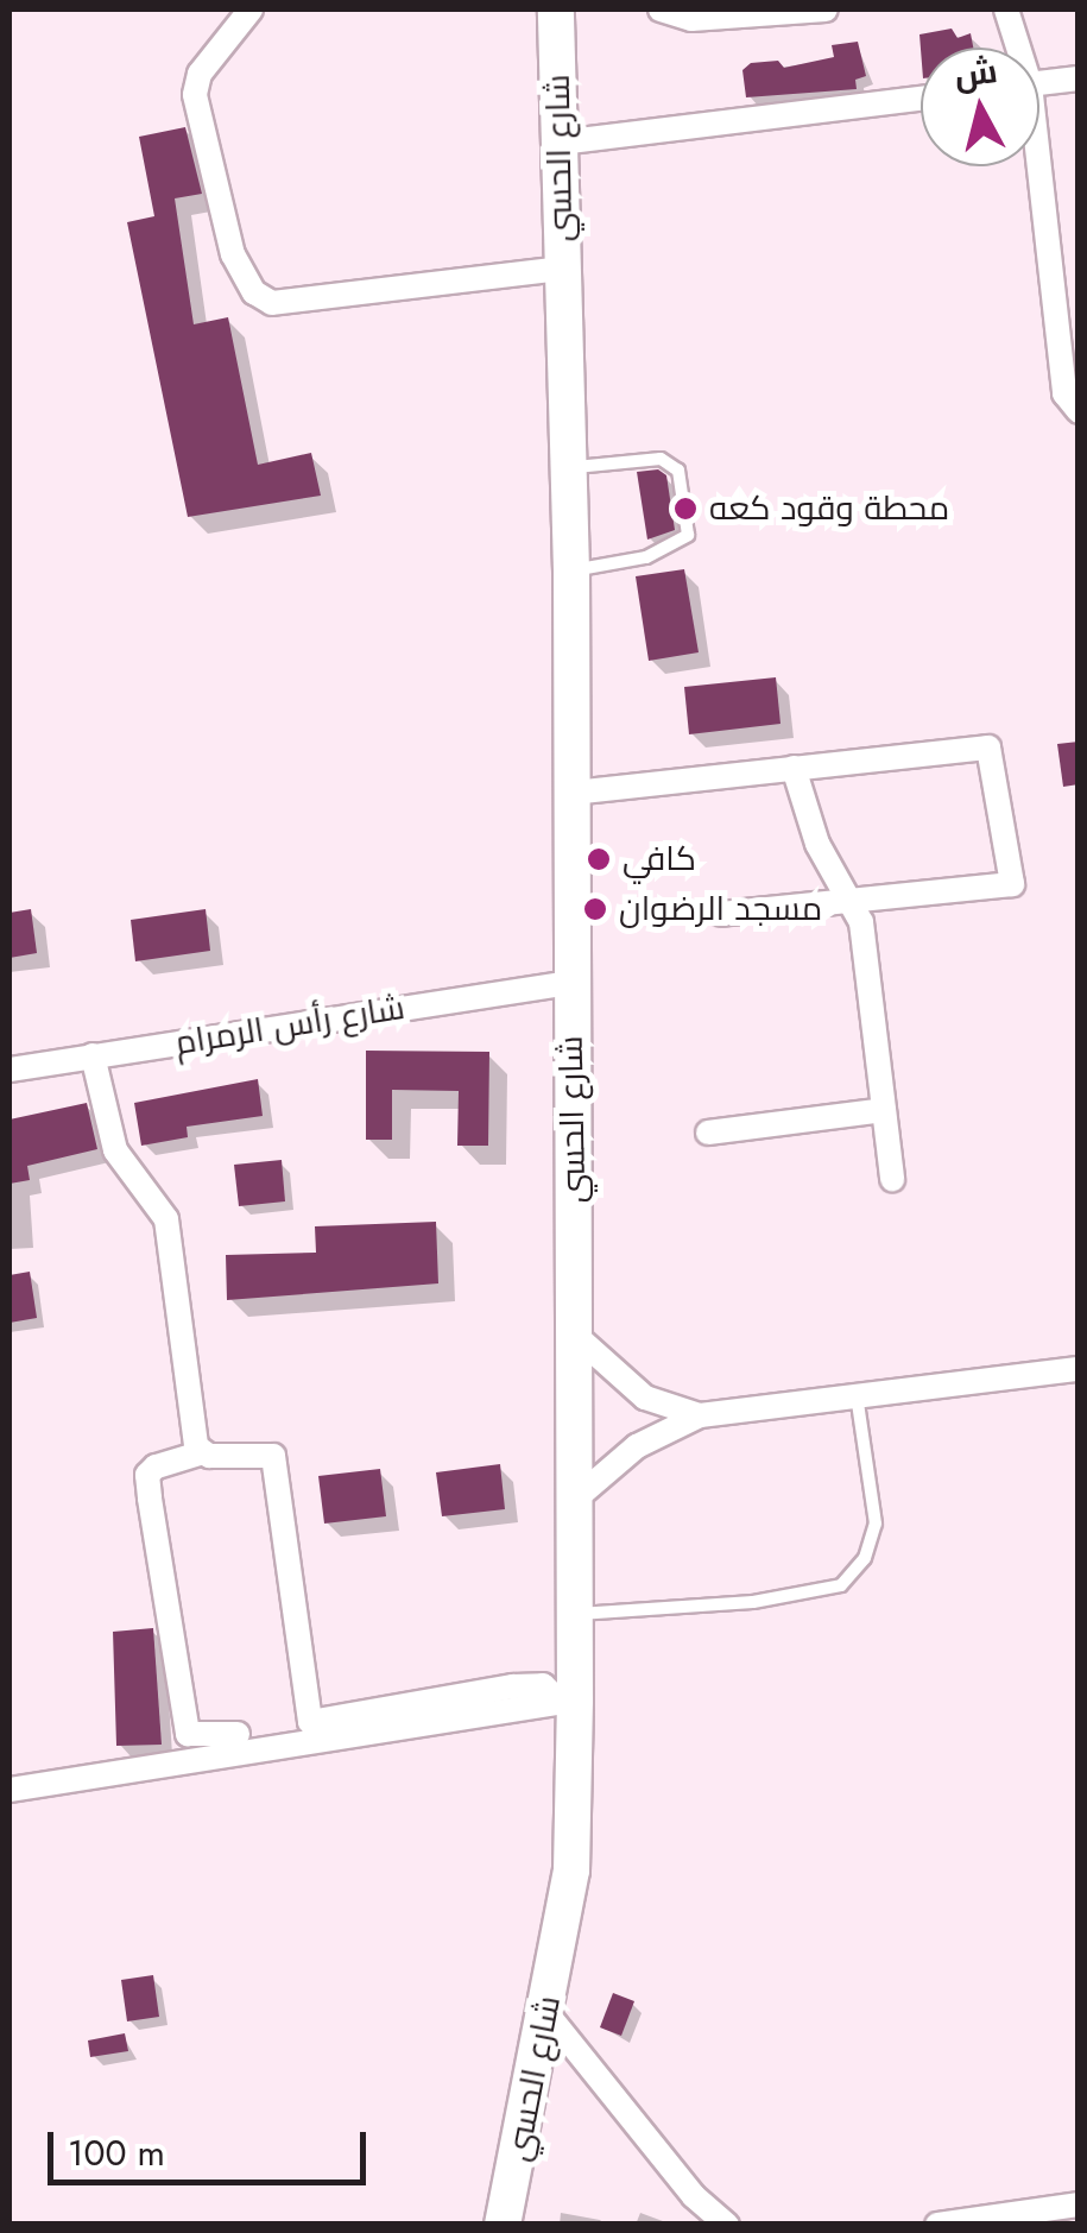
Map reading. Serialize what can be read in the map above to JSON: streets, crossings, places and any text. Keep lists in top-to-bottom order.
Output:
{
  "streets": {
    "street": ["شارع الحسي", "شارع رأس الرمرام"]
  },
  "crossings": [
    ["شارع الحسي", "شارع رأس الرمرام"]
  ],
  "places": ["محطة وقود كعه", "كافي", "مسجد الرضوان"],
  "scale_bar": "100 m",
  "north": "top"
}
